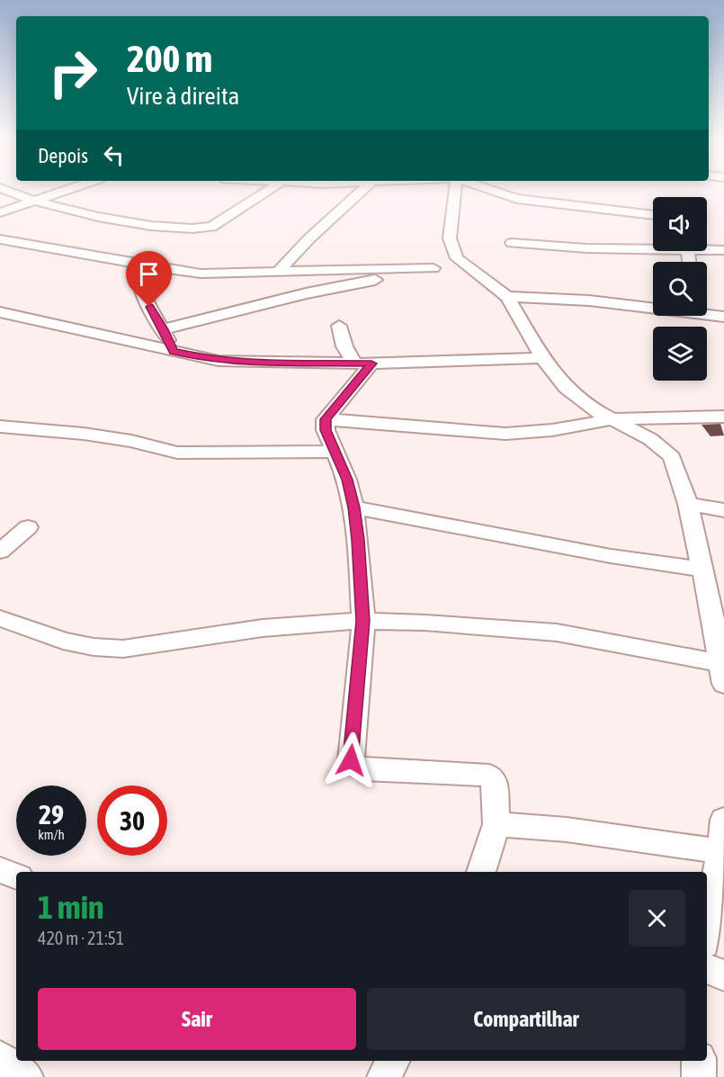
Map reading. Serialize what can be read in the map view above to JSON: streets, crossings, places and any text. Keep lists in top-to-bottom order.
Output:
{
  "page": {
    "turn": ["200 m", "Vire à direita"],
    "then": "Depois",
    "speed": "29 km/h",
    "limit": "30",
    "heading": ["1 min", "420 m · 21:51"],
    "buttons": ["Sair", "Compartilhar"]
  }
}
